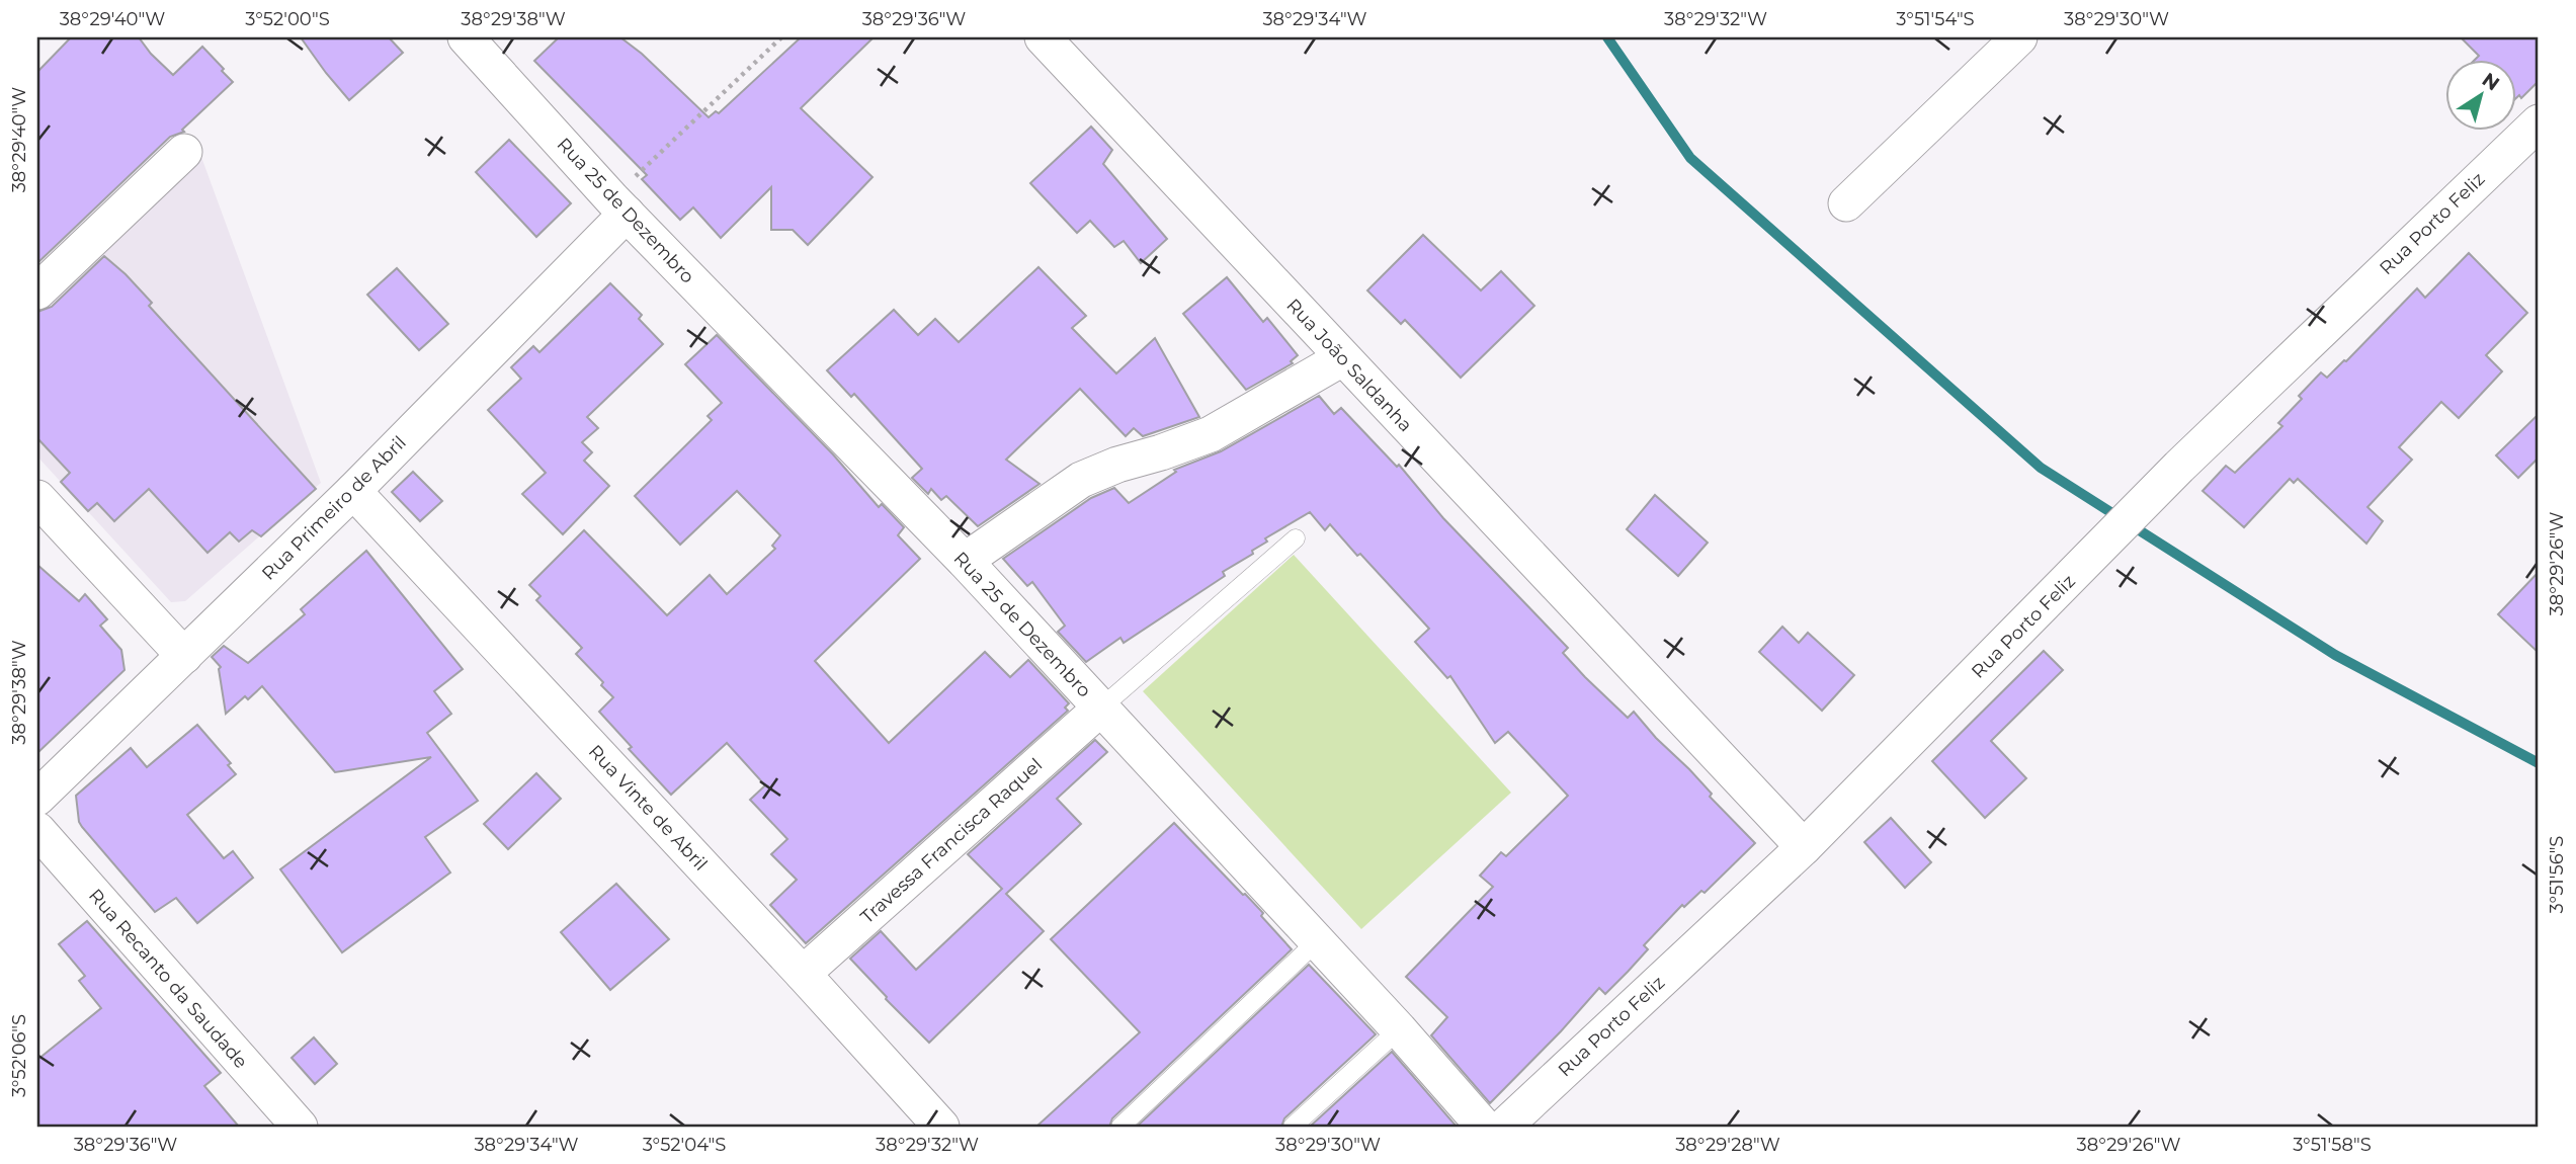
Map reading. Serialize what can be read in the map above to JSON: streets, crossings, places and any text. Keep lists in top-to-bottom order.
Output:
{
  "streets": {
    "street": [
      "Rua 25 de Dezembro",
      "Rua Porto Feliz",
      "Rua João Saldanha",
      "Rua Primeiro de Abril",
      "Rua Vinte de Abril",
      "Travessa Francisca Raquel",
      "Rua Recanto da Saudade"
    ]
  },
  "crossings": [
    ["Rua 25 de Dezembro", "Rua Primeiro de Abril"],
    ["Rua 25 de Dezembro", "Travessa Francisca Raquel"],
    ["Rua Porto Feliz", "Rua João Saldanha"],
    ["Rua Primeiro de Abril", "Rua Vinte de Abril"],
    ["Rua Vinte de Abril", "Travessa Francisca Raquel"]
  ],
  "north": "top right",
  "coordinates": [
    "38°29'40\"W",
    "3°52'00\"S",
    "38°29'38\"W",
    "38°29'36\"W",
    "38°29'34\"W",
    "38°29'32\"W",
    "3°51'54\"S",
    "38°29'30\"W",
    "38°29'26\"W",
    "3°51'56\"S",
    "3°52'06\"S",
    "3°52'04\"S",
    "38°29'28\"W",
    "3°51'58\"S"
  ]
}
